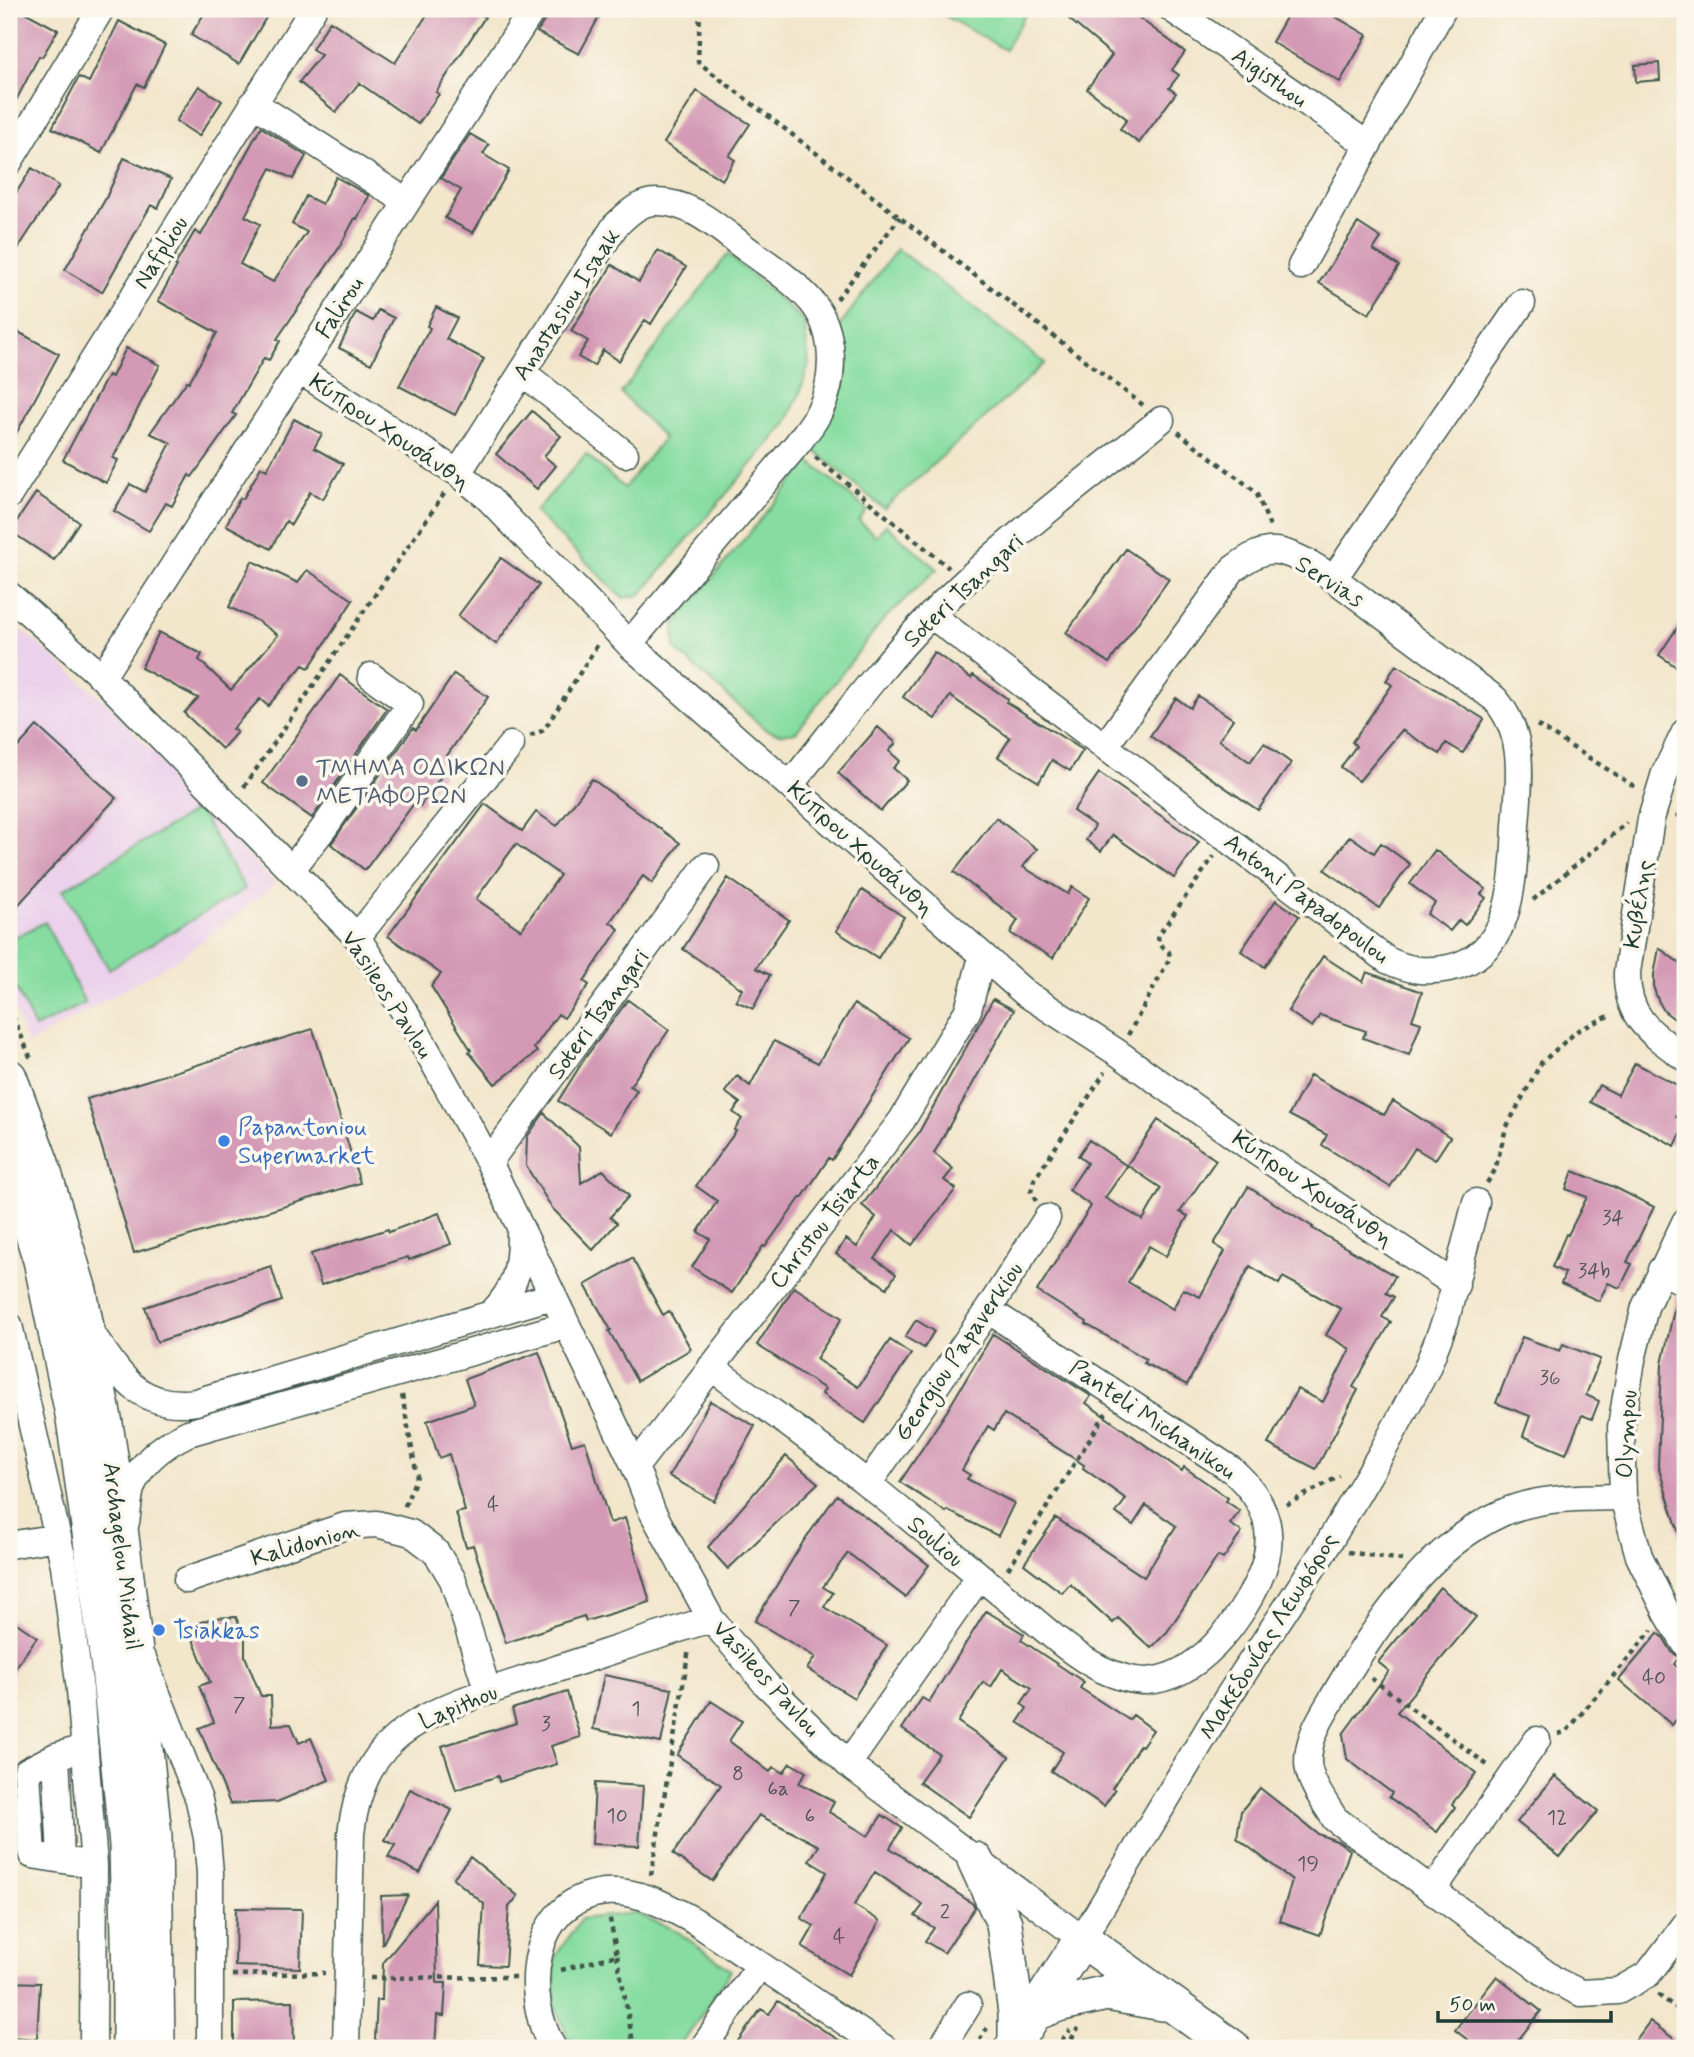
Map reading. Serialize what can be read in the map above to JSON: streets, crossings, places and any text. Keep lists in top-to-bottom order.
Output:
{
  "streets": {
    "main road": ["Archagelou Michail", "Μακεδονίας Λεωφόρος"],
    "street": [
      "Aigisthou",
      "Nafpliou",
      "Anastasiou Isaak",
      "Falirou",
      "Κύπρου Χρυσάνθη",
      "Servias",
      "Soteri Tsangari",
      "Antoni Papadopoulou",
      "Κυβέλης",
      "Vasileos Pavlou",
      "Christou Tsiarta",
      "Georgiou Papaverkiou",
      "Panteli Michanikou",
      "Olympou",
      "Souliou",
      "Kalidonion",
      "Lapithou"
    ]
  },
  "crossings": [
    ["Anastasiou Isaak", "Κύπρου Χρυσάνθη"],
    ["Falirou", "Κύπρου Χρυσάνθη"],
    ["Falirou", "Vasileos Pavlou"],
    ["Κύπρου Χρυσάνθη", "Soteri Tsangari"],
    ["Κύπρου Χρυσάνθη", "Christou Tsiarta"],
    ["Κύπρου Χρυσάνθη", "Μακεδονίας Λεωφόρος"],
    ["Servias", "Antoni Papadopoulou"],
    ["Soteri Tsangari", "Antoni Papadopoulou"],
    ["Soteri Tsangari", "Vasileos Pavlou"],
    ["Vasileos Pavlou", "Christou Tsiarta"],
    ["Vasileos Pavlou", "Souliou"],
    ["Vasileos Pavlou", "Μακεδονίας Λεωφόρος"],
    ["Vasileos Pavlou", "Lapithou"],
    ["Christou Tsiarta", "Souliou"],
    ["Georgiou Papaverkiou", "Panteli Michanikou"],
    ["Georgiou Papaverkiou", "Souliou"],
    ["Panteli Michanikou", "Souliou"],
    ["Kalidonion", "Lapithou"]
  ],
  "places": ["ΤΜΗΜΑ ΟΔΙΚΩΝ ΜΕΤΑΦΟΡΩΝ", "Papantoniou Supermarket", "Tsiakkas"],
  "house_numbers": [
    "34",
    "34b",
    "36",
    "4",
    "7",
    "40",
    "7",
    "1",
    "3",
    "8",
    "6a",
    "10",
    "6",
    "12",
    "19",
    "2",
    "4"
  ],
  "scale_bar": "50 m"
}
